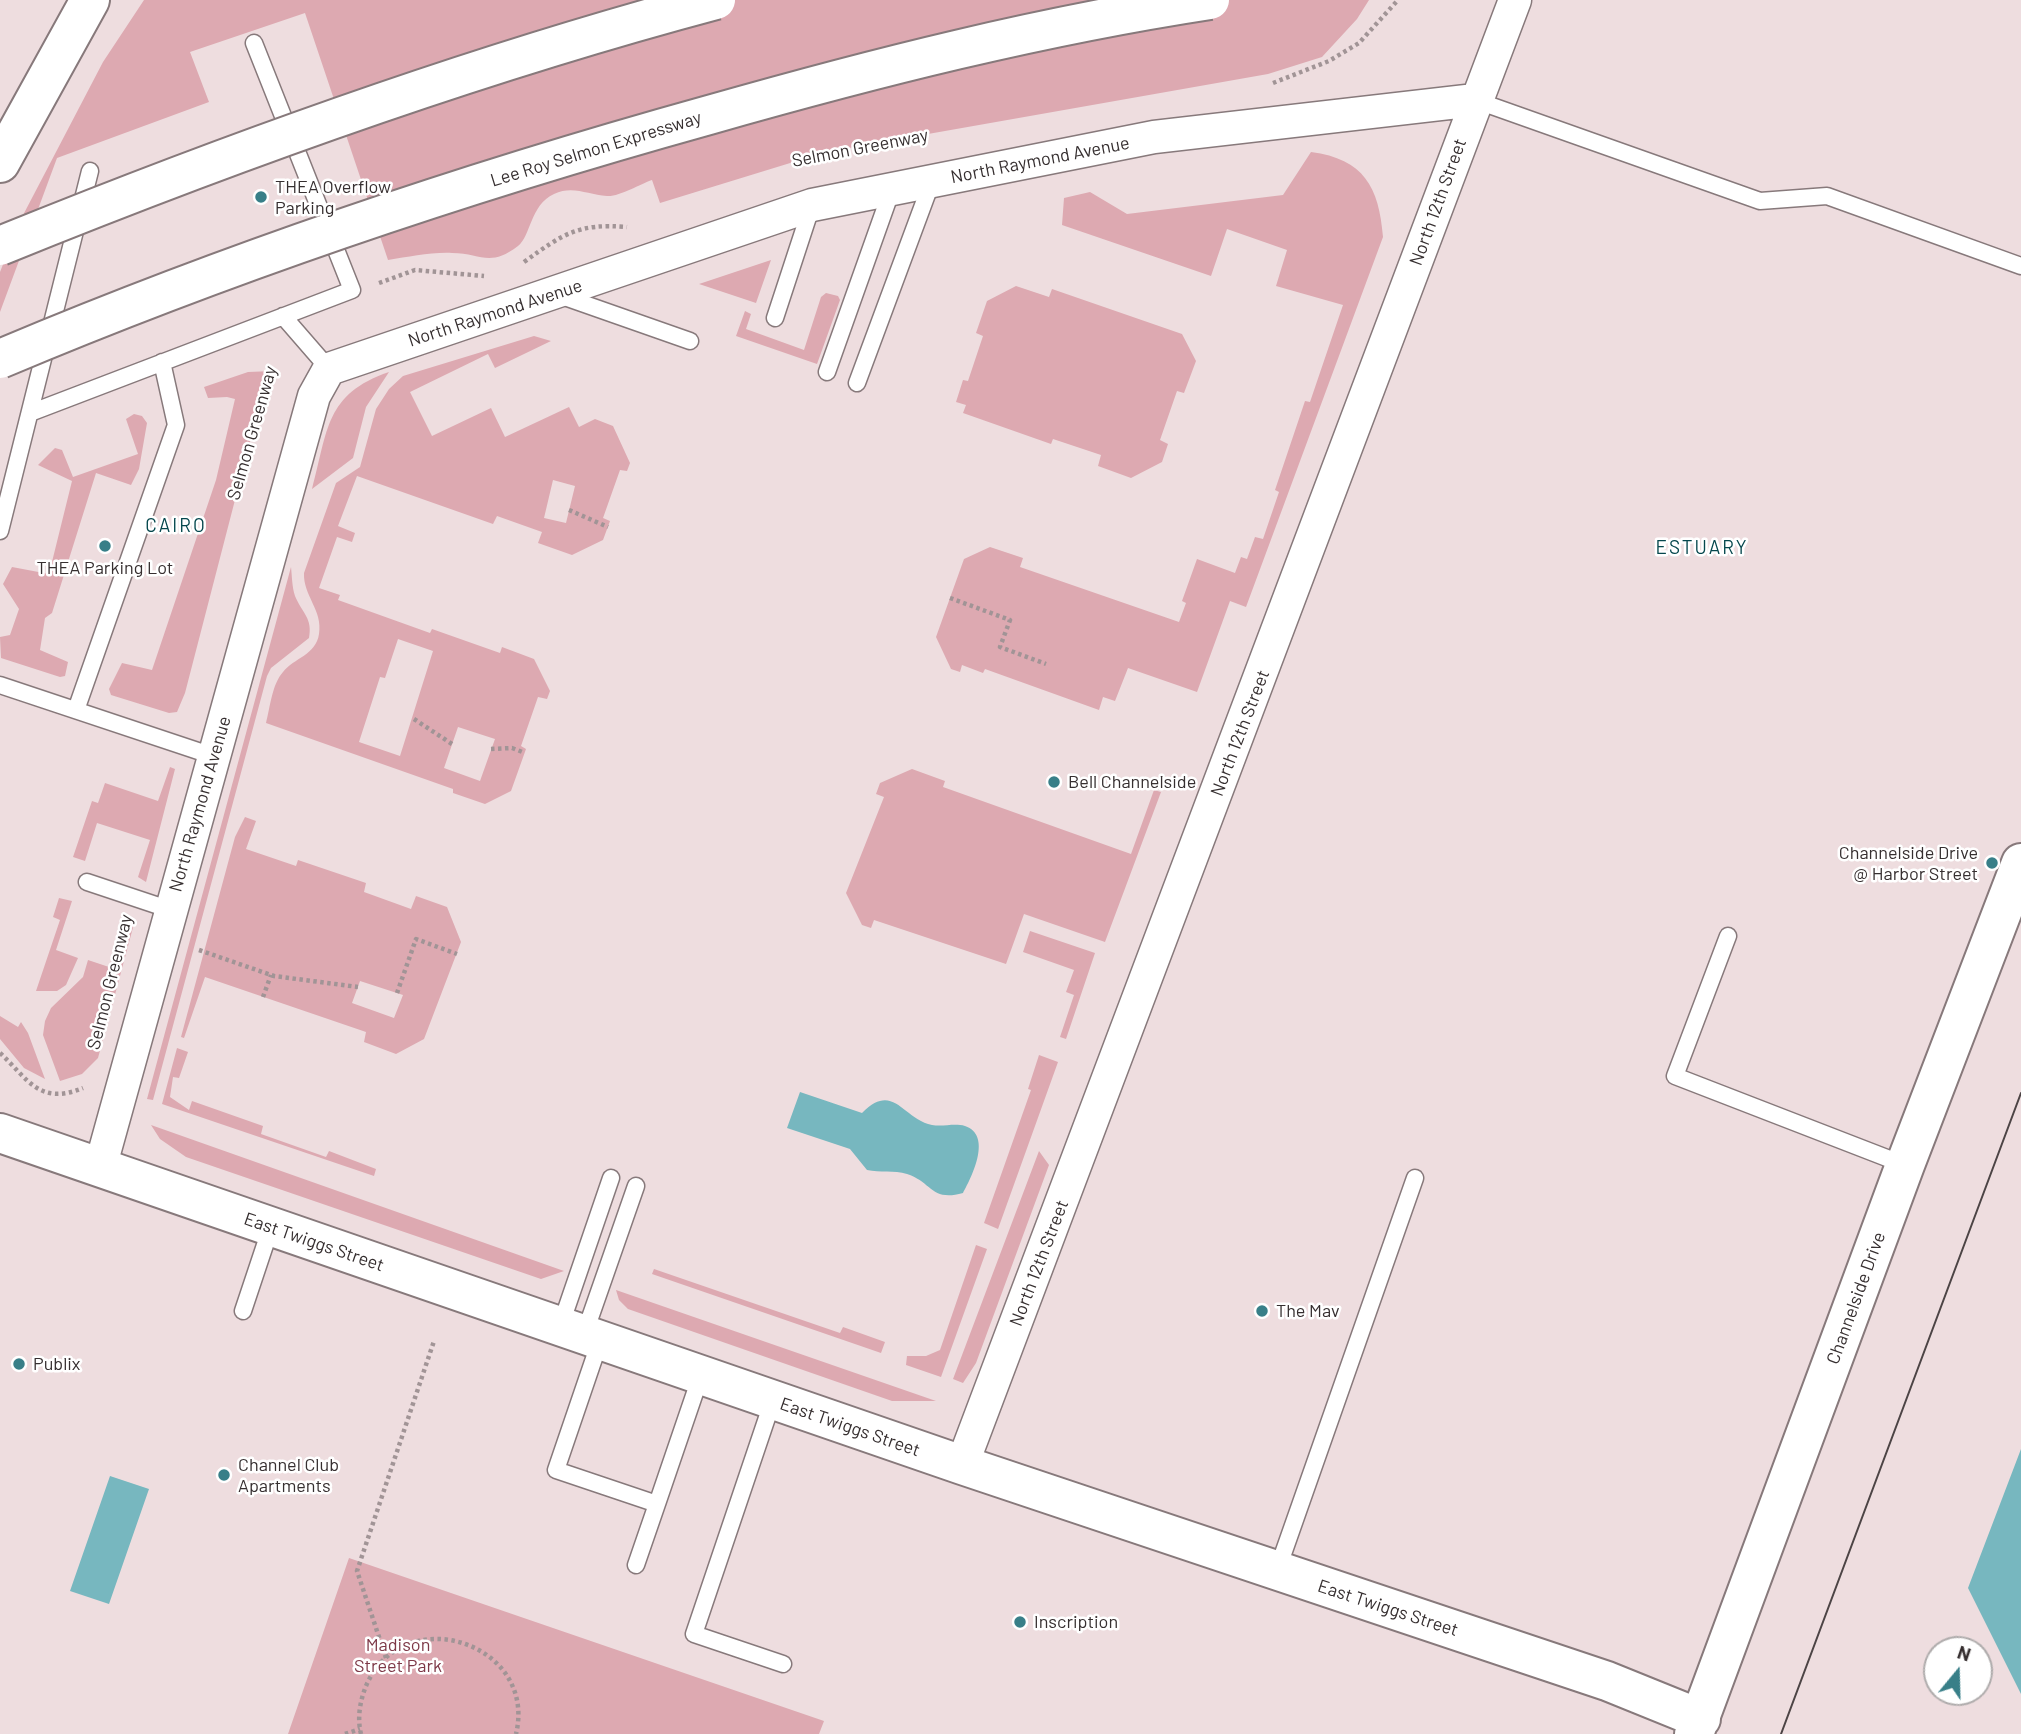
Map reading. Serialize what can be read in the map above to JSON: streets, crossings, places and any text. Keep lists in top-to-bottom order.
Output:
{
  "streets": {
    "main road": ["Lee Roy Selmon Expressway", "East Twiggs Street", "Channelside Drive"],
    "street": ["North Raymond Avenue", "North 12th Street"]
  },
  "crossings": [
    ["North Raymond Avenue", "North 12th Street"],
    ["North Raymond Avenue", "East Twiggs Street"],
    ["North 12th Street", "East Twiggs Street"],
    ["East Twiggs Street", "Channelside Drive"]
  ],
  "districts": ["CAIRO", "ESTUARY"],
  "parks": ["Madison Street Park"],
  "places": [
    "THEA Overflow Parking",
    "THEA Parking Lot",
    "Bell Channelside",
    "Channelside Drive @ Harbor Street",
    "The Mav",
    "Publix",
    "Channel Club Apartments",
    "Inscription"
  ],
  "north": "top"
}
